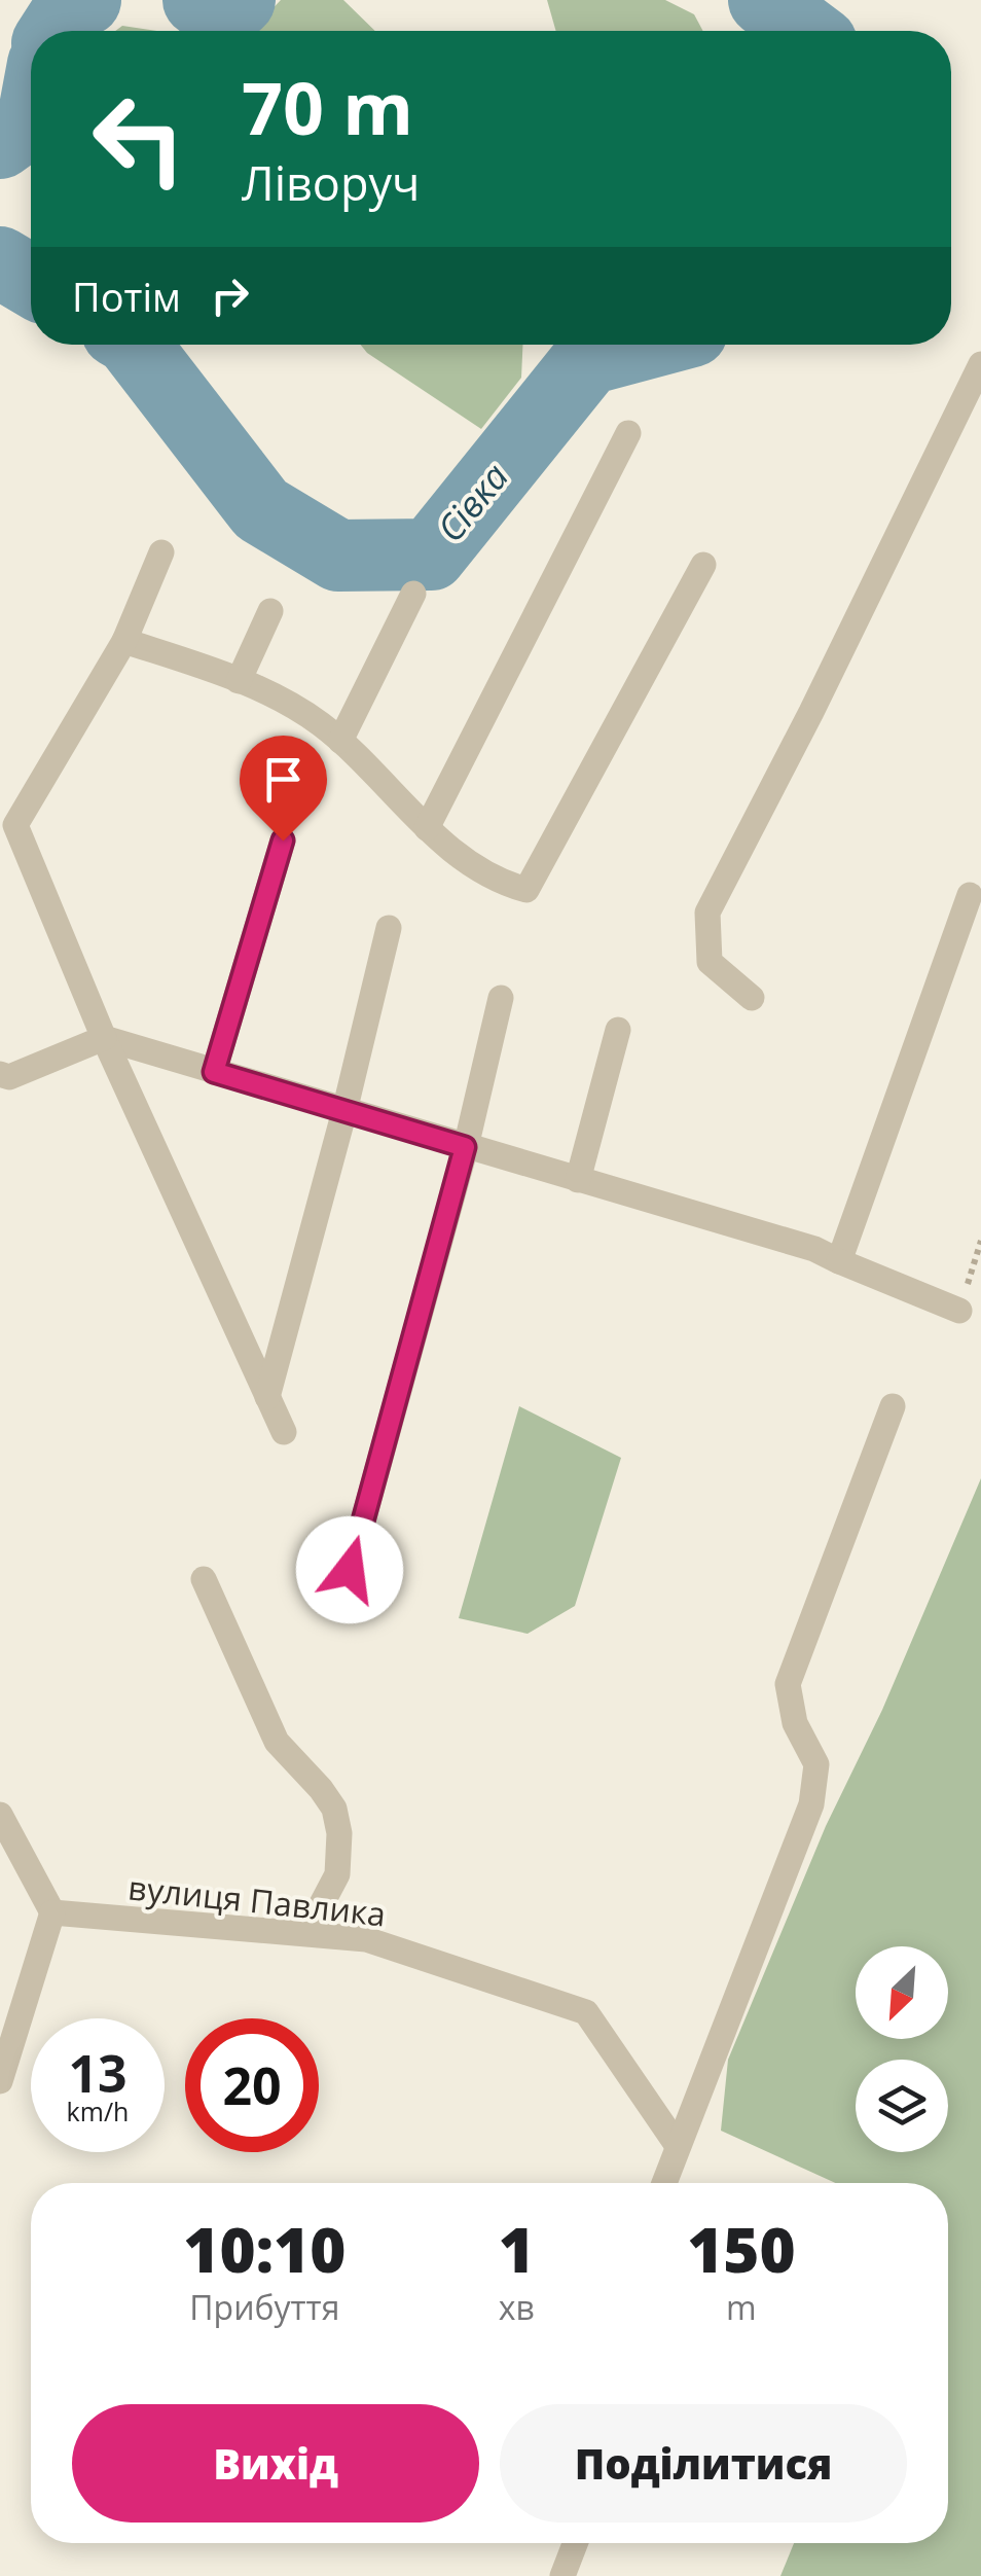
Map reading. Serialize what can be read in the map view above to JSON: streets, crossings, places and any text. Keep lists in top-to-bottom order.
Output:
{
  "streets": {
    "street": ["вулиця Павлика"]
  },
  "water": ["Сівка"],
  "north": "bottom left",
  "page": {
    "turn": ["70 m", "Ліворуч"],
    "then": "Потім",
    "speed": "13 km/h",
    "limit": "20",
    "eta": [
      "10:10",
      "Прибуття",
      "1",
      "хв",
      "150",
      "m"
    ],
    "buttons": ["Вихід", "Поділитися"]
  }
}
